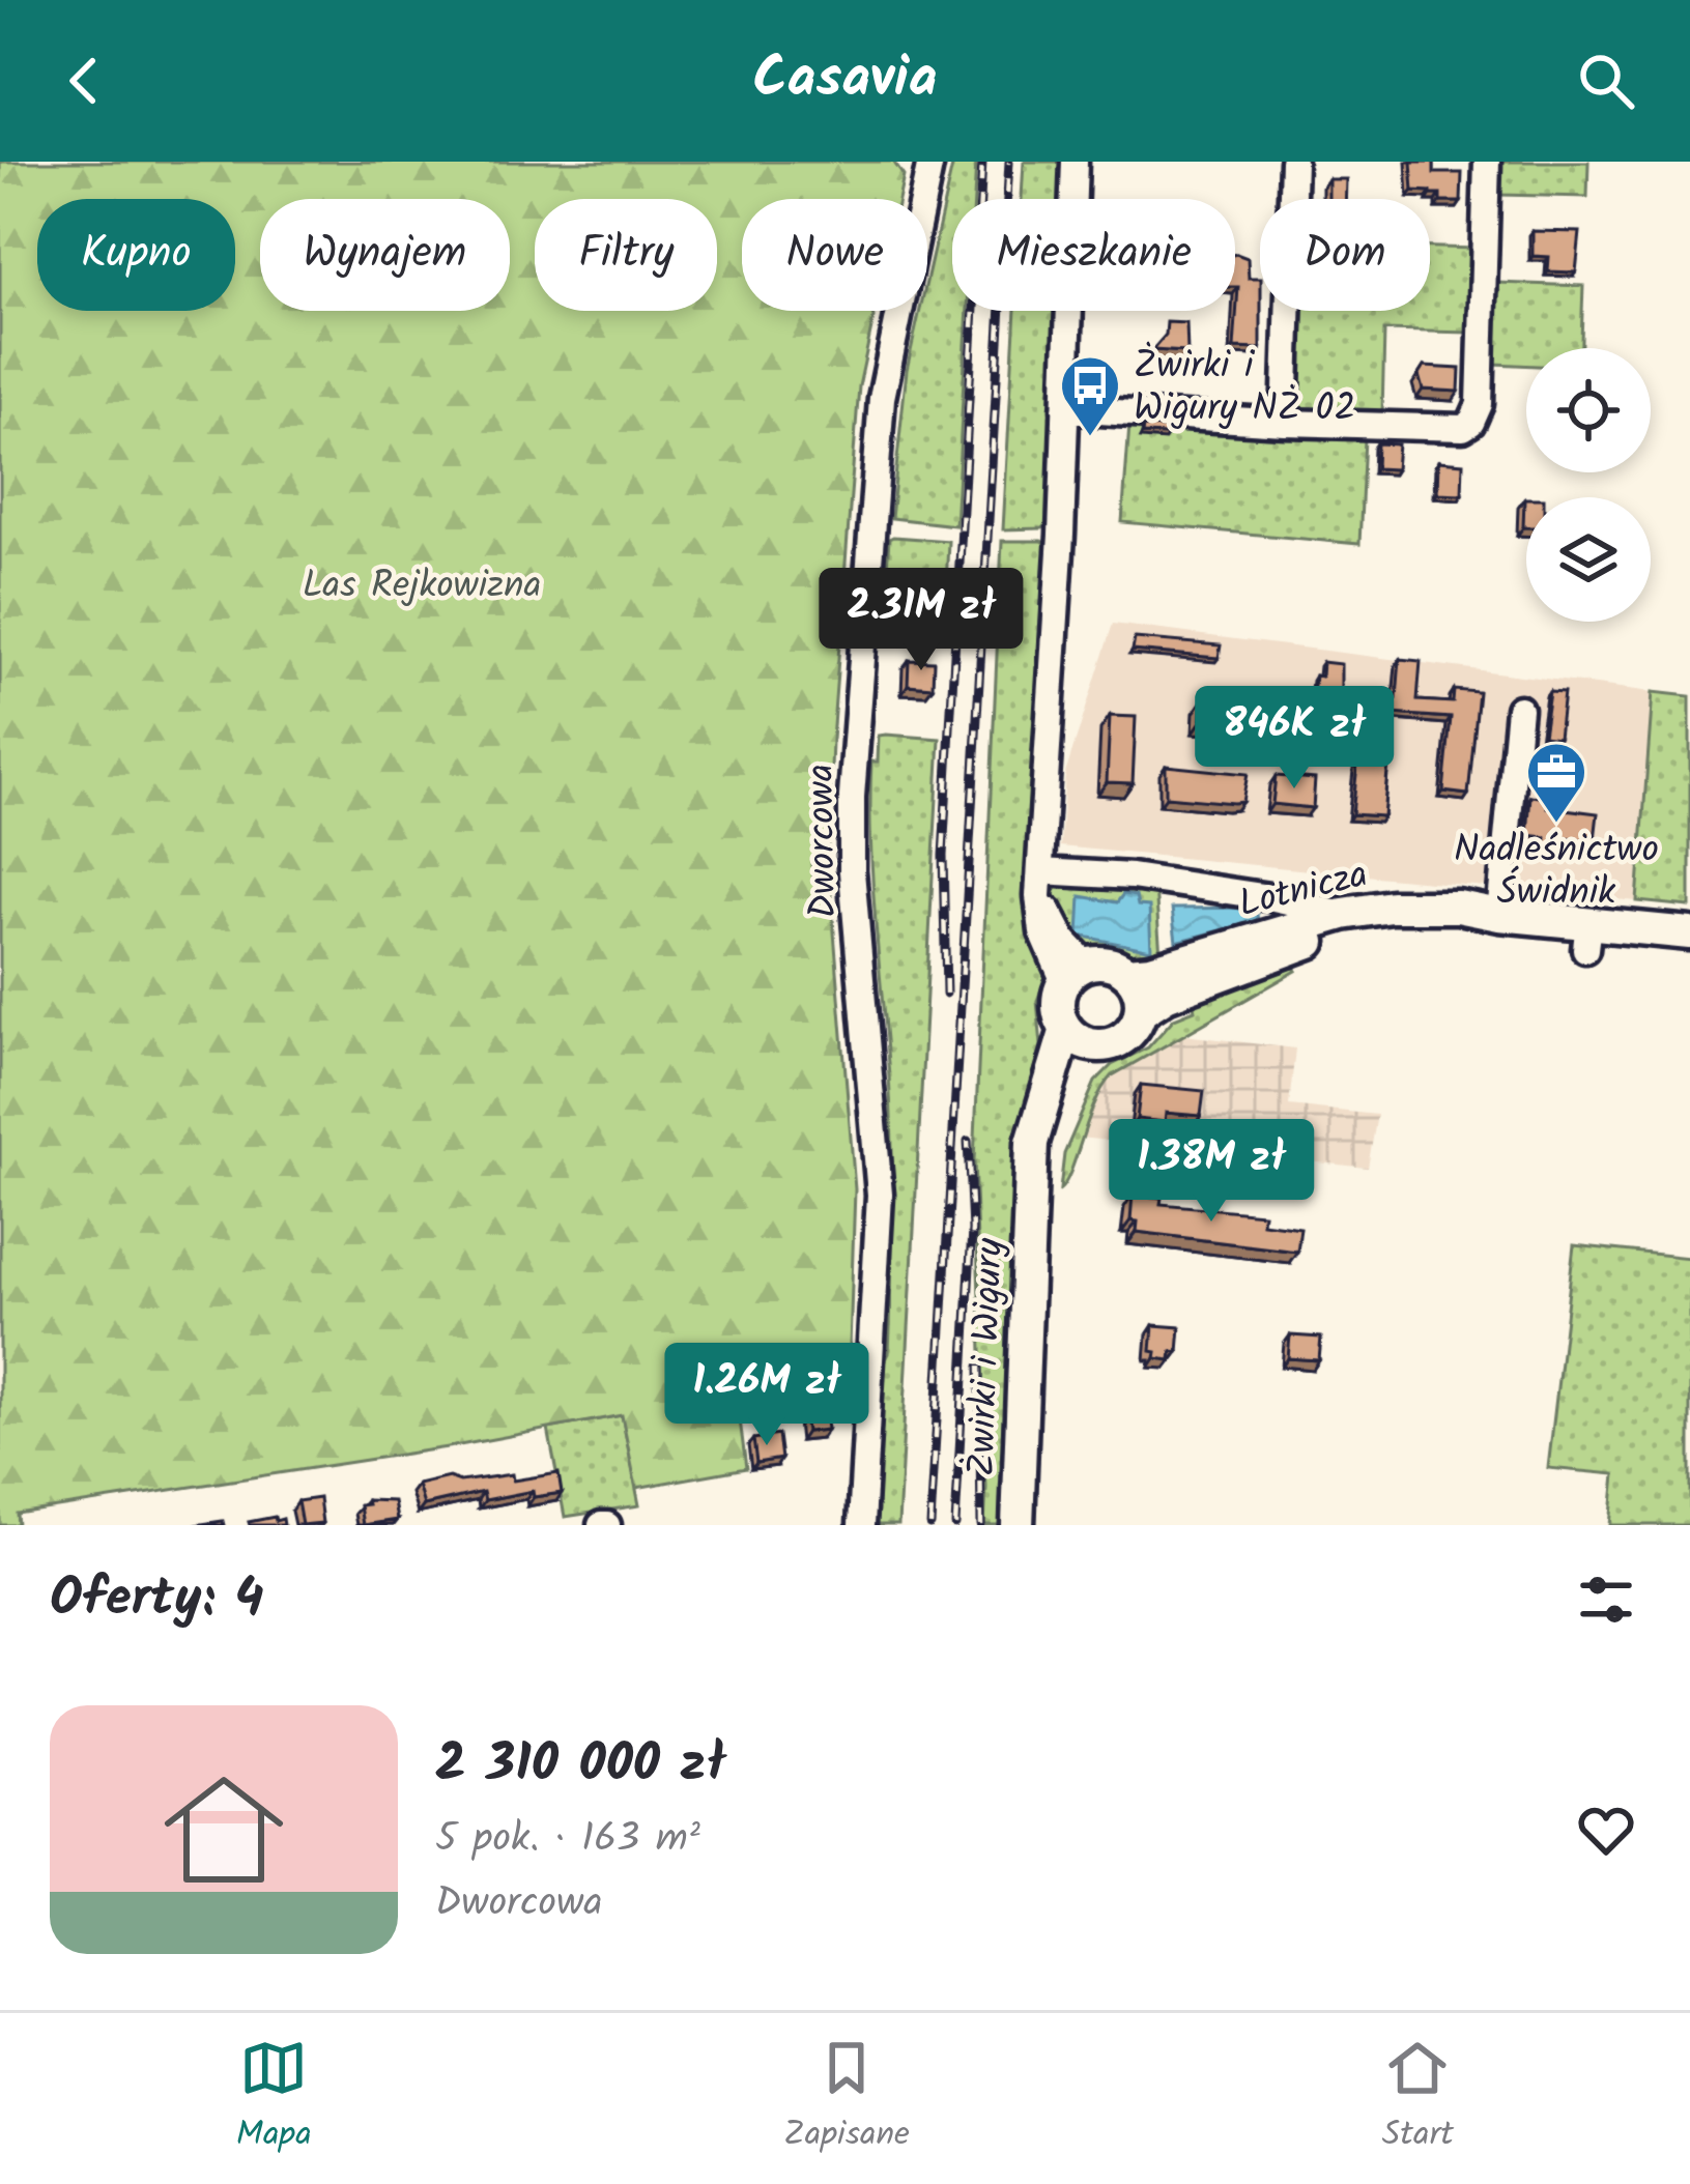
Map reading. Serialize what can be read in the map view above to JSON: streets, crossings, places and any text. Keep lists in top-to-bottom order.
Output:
{
  "streets": {
    "main road": ["Lotnicza", "Żwirki i Wigury"],
    "street": ["Dworcowa"]
  },
  "crossings": [
    ["Lotnicza", "Żwirki i Wigury"]
  ],
  "parks": ["Las Rejkowizna"],
  "places": {
    "bus stop": ["Żwirki i Wigury NŻ 02"],
    "office": ["Nadleśnictwo Świdnik"]
  },
  "page": {
    "header": "Casavia",
    "chip": [
      "Kupno",
      "Wynajem",
      "Filtry",
      "Nowe",
      "Mieszkanie",
      "Dom"
    ],
    "price": [
      "2.31M zł",
      "846K zł",
      "1.38M zł",
      "1.26M zł"
    ],
    "heading": "Oferty: 4",
    "list": [
      {
        "name": "2 310 000 zł",
        "note": "5 pok. · 163 m² · Dworcowa"
      }
    ],
    "tabs": ["Mapa", "Zapisane", "Start"]
  }
}
